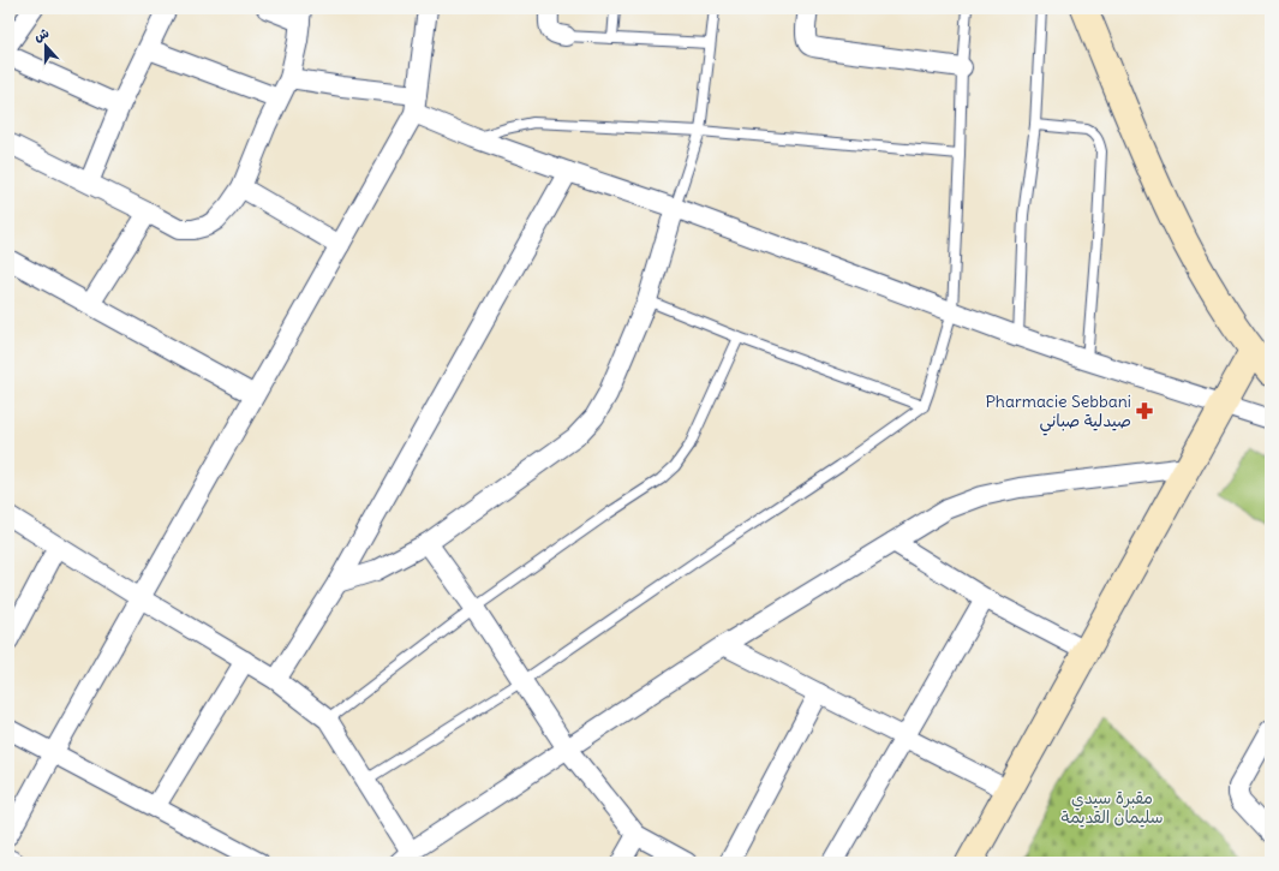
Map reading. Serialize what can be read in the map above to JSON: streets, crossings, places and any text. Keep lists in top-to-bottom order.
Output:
{
  "parks": ["مقبرة سيدي سليمان القديمة"],
  "places": {
    "pharmacy": ["Pharmacie Sebbani صيدلية صباني"]
  },
  "north": "top"
}
